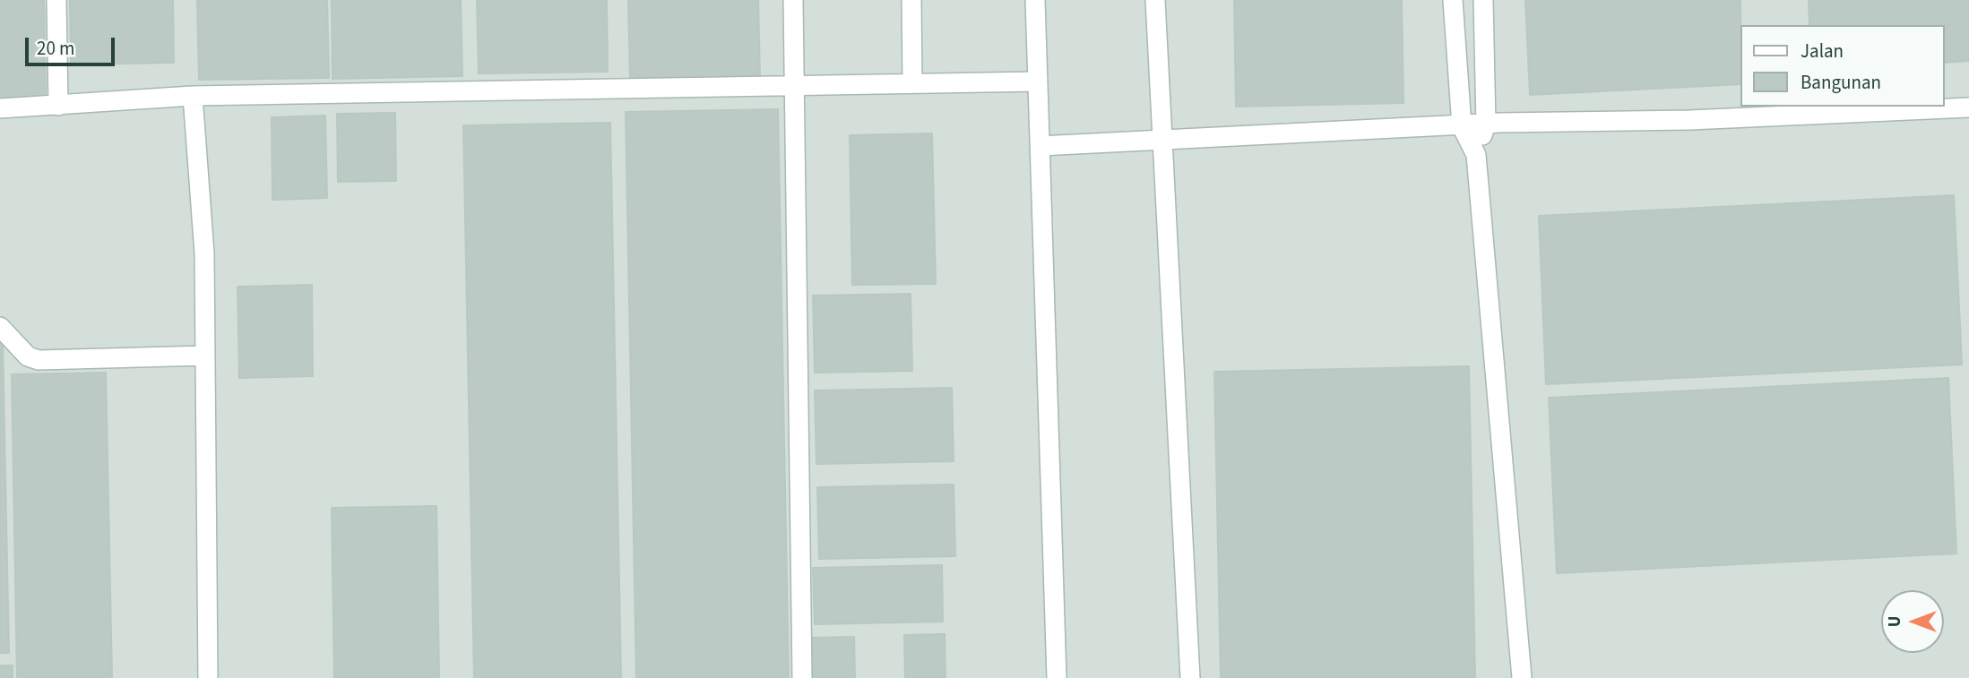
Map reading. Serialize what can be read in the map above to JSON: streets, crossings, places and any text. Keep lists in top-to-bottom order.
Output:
{
  "legend": ["Jalan", "Bangunan"],
  "scale_bar": "20 m",
  "north": "left"
}
